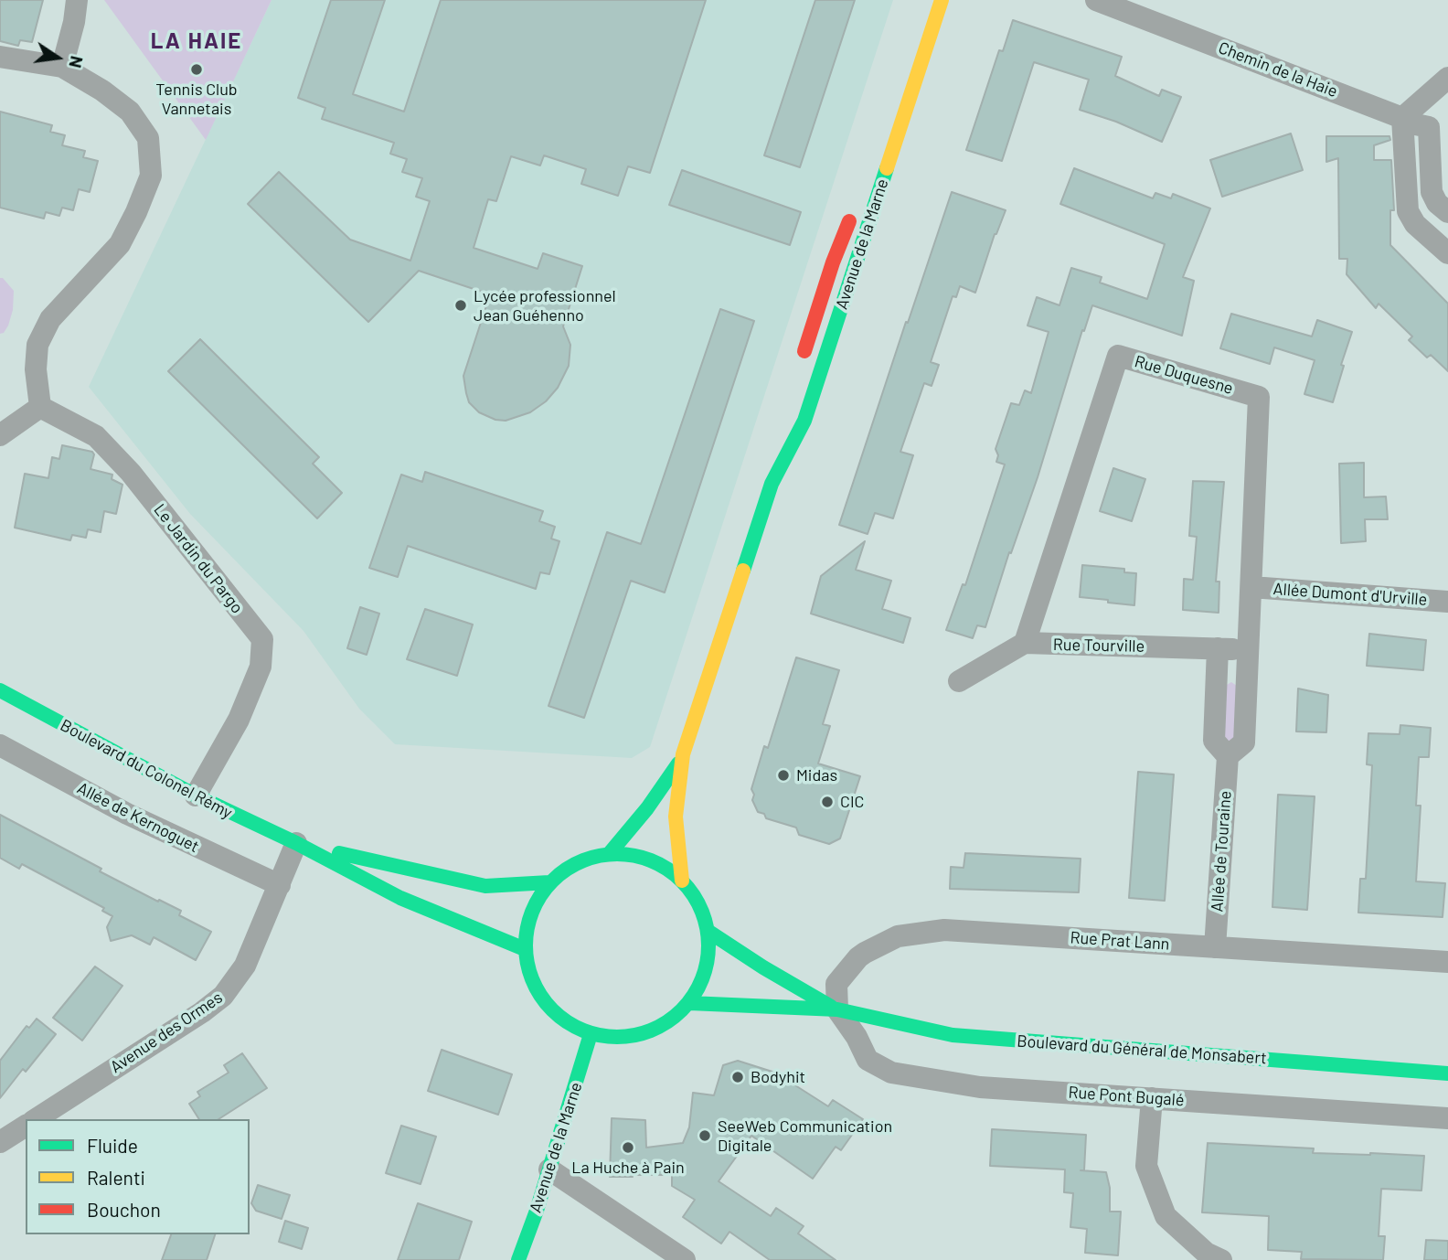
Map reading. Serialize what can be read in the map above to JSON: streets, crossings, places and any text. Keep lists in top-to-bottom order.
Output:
{
  "streets": {
    "main road": ["Avenue de la Marne", "Boulevard du Colonel Rémy", "Boulevard du Général de Monsabert"],
    "street": [
      "Chemin de la Haie",
      "Rue Duquesne",
      "Le Jardin du Pargo",
      "Allée Dumont d'Urville",
      "Rue Tourville",
      "Allée de Kernoguet",
      "Allée de Touraine",
      "Rue Prat Lann",
      "Avenue des Ormes",
      "Rue Pont Bugalé"
    ]
  },
  "crossings": [
    ["Avenue de la Marne", "Boulevard du Colonel Rémy"],
    ["Avenue de la Marne", "Boulevard du Général de Monsabert"],
    ["Rue Duquesne", "Allée Dumont d'Urville"],
    ["Rue Duquesne", "Rue Tourville"],
    ["Le Jardin du Pargo", "Boulevard du Colonel Rémy"],
    ["Boulevard du Colonel Rémy", "Avenue des Ormes"],
    ["Boulevard du Colonel Rémy", "Boulevard du Général de Monsabert"],
    ["Allée de Kernoguet", "Avenue des Ormes"],
    ["Allée de Touraine", "Rue Prat Lann"],
    ["Rue Prat Lann", "Boulevard du Général de Monsabert"],
    ["Rue Prat Lann", "Rue Pont Bugalé"],
    ["Boulevard du Général de Monsabert", "Rue Pont Bugalé"]
  ],
  "districts": ["LA HAIE"],
  "places": [
    "Tennis Club Vannetais",
    "Lycée professionnel Jean Guéhenno",
    "Midas",
    "CIC",
    "Bodyhit",
    "SeeWeb Communication Digitale",
    "La Huche à Pain"
  ],
  "legend": ["Fluide", "Ralenti", "Bouchon"],
  "north": "right"
}
